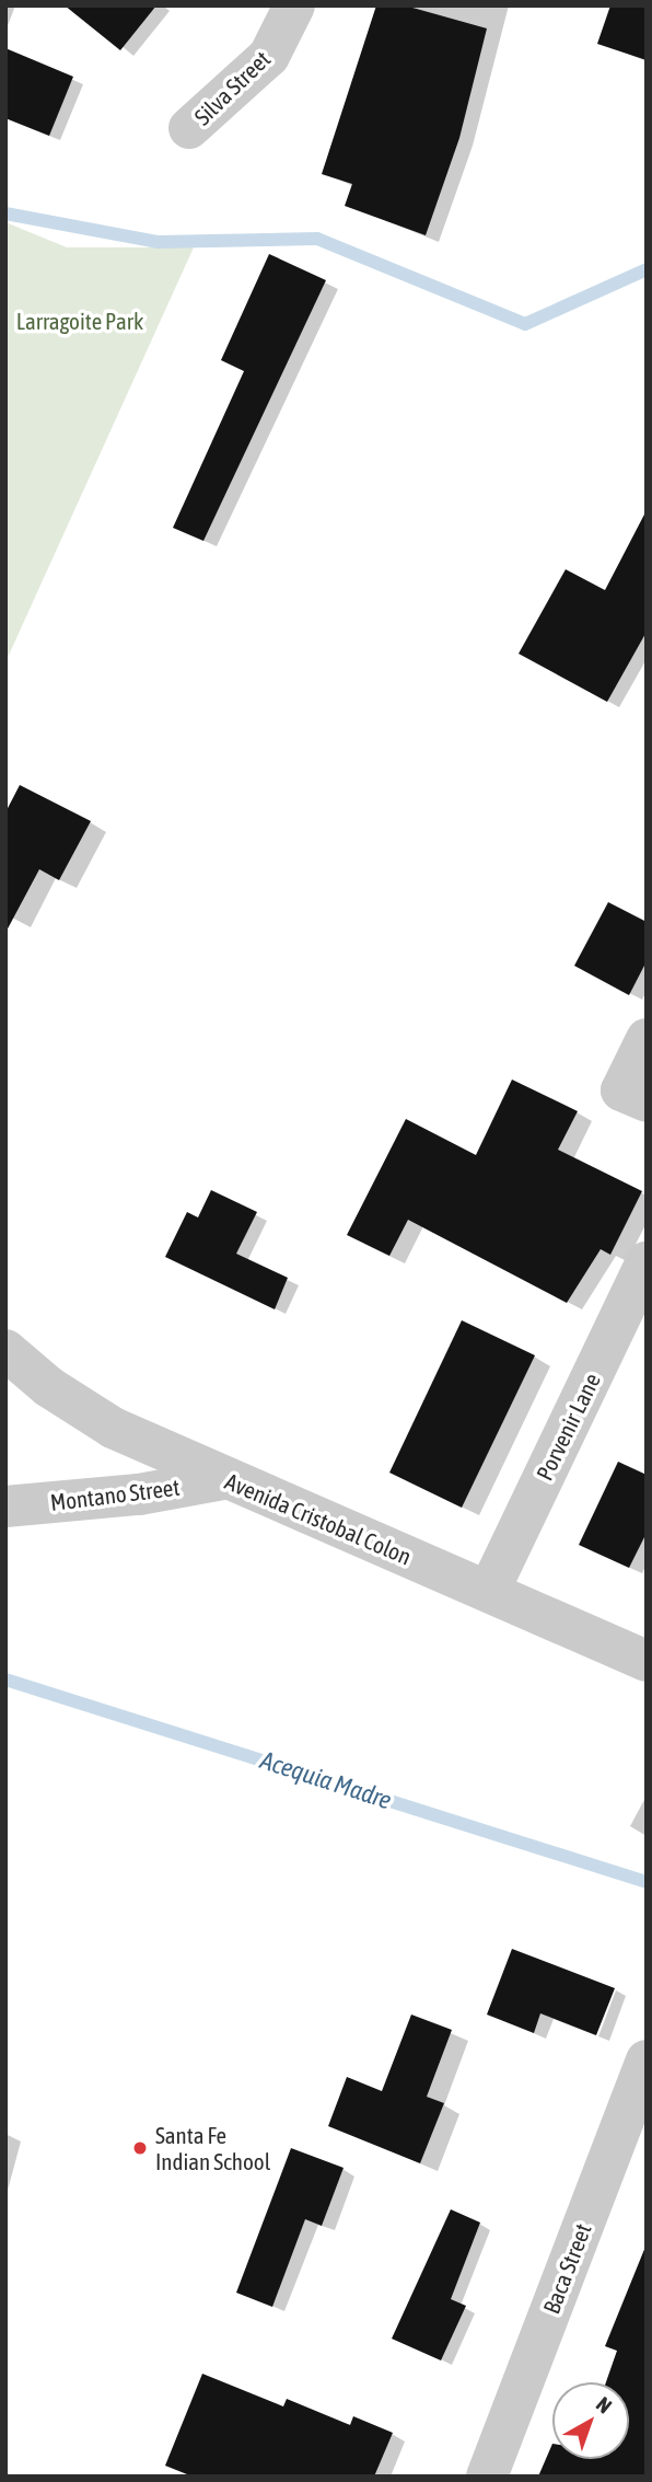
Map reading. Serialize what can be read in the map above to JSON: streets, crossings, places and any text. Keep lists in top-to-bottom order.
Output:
{
  "streets": {
    "street": [
      "Silva Street",
      "Porvenir Lane",
      "Montano Street",
      "Avenida Cristobal Colon",
      "Baca Street"
    ]
  },
  "crossings": [
    ["Porvenir Lane", "Avenida Cristobal Colon"],
    ["Montano Street", "Avenida Cristobal Colon"]
  ],
  "water": ["Acequia Madre"],
  "parks": ["Larragoite Park"],
  "places": ["Santa Fe Indian School"],
  "north": "top right"
}
